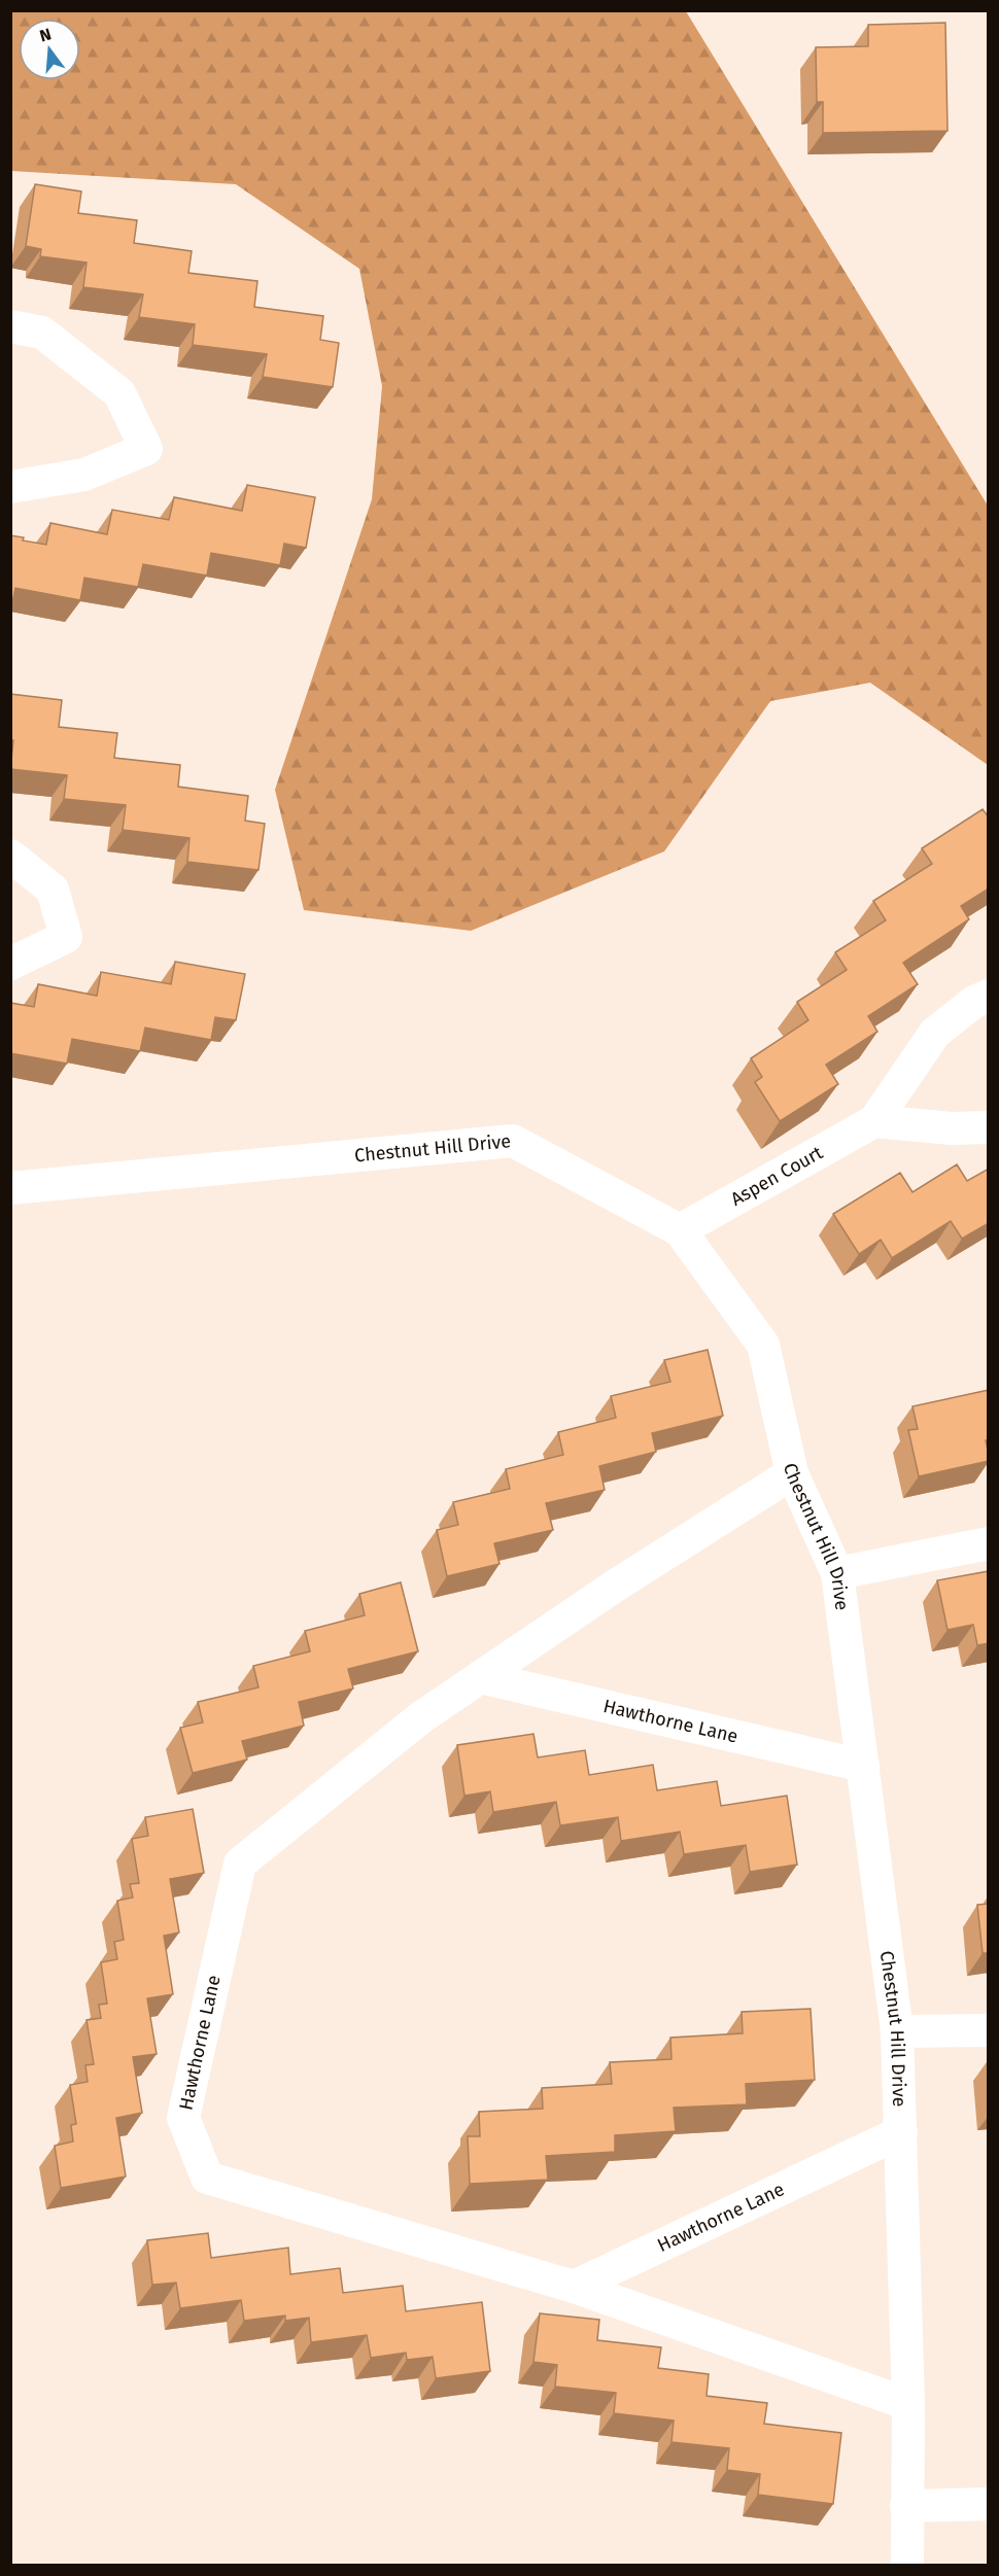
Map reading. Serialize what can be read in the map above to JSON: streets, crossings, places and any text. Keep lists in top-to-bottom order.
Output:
{
  "streets": {
    "street": ["Chestnut Hill Drive", "Aspen Court", "Hawthorne Lane"]
  },
  "crossings": [
    ["Chestnut Hill Drive", "Aspen Court"],
    ["Chestnut Hill Drive", "Hawthorne Lane"]
  ],
  "north": "top"
}
